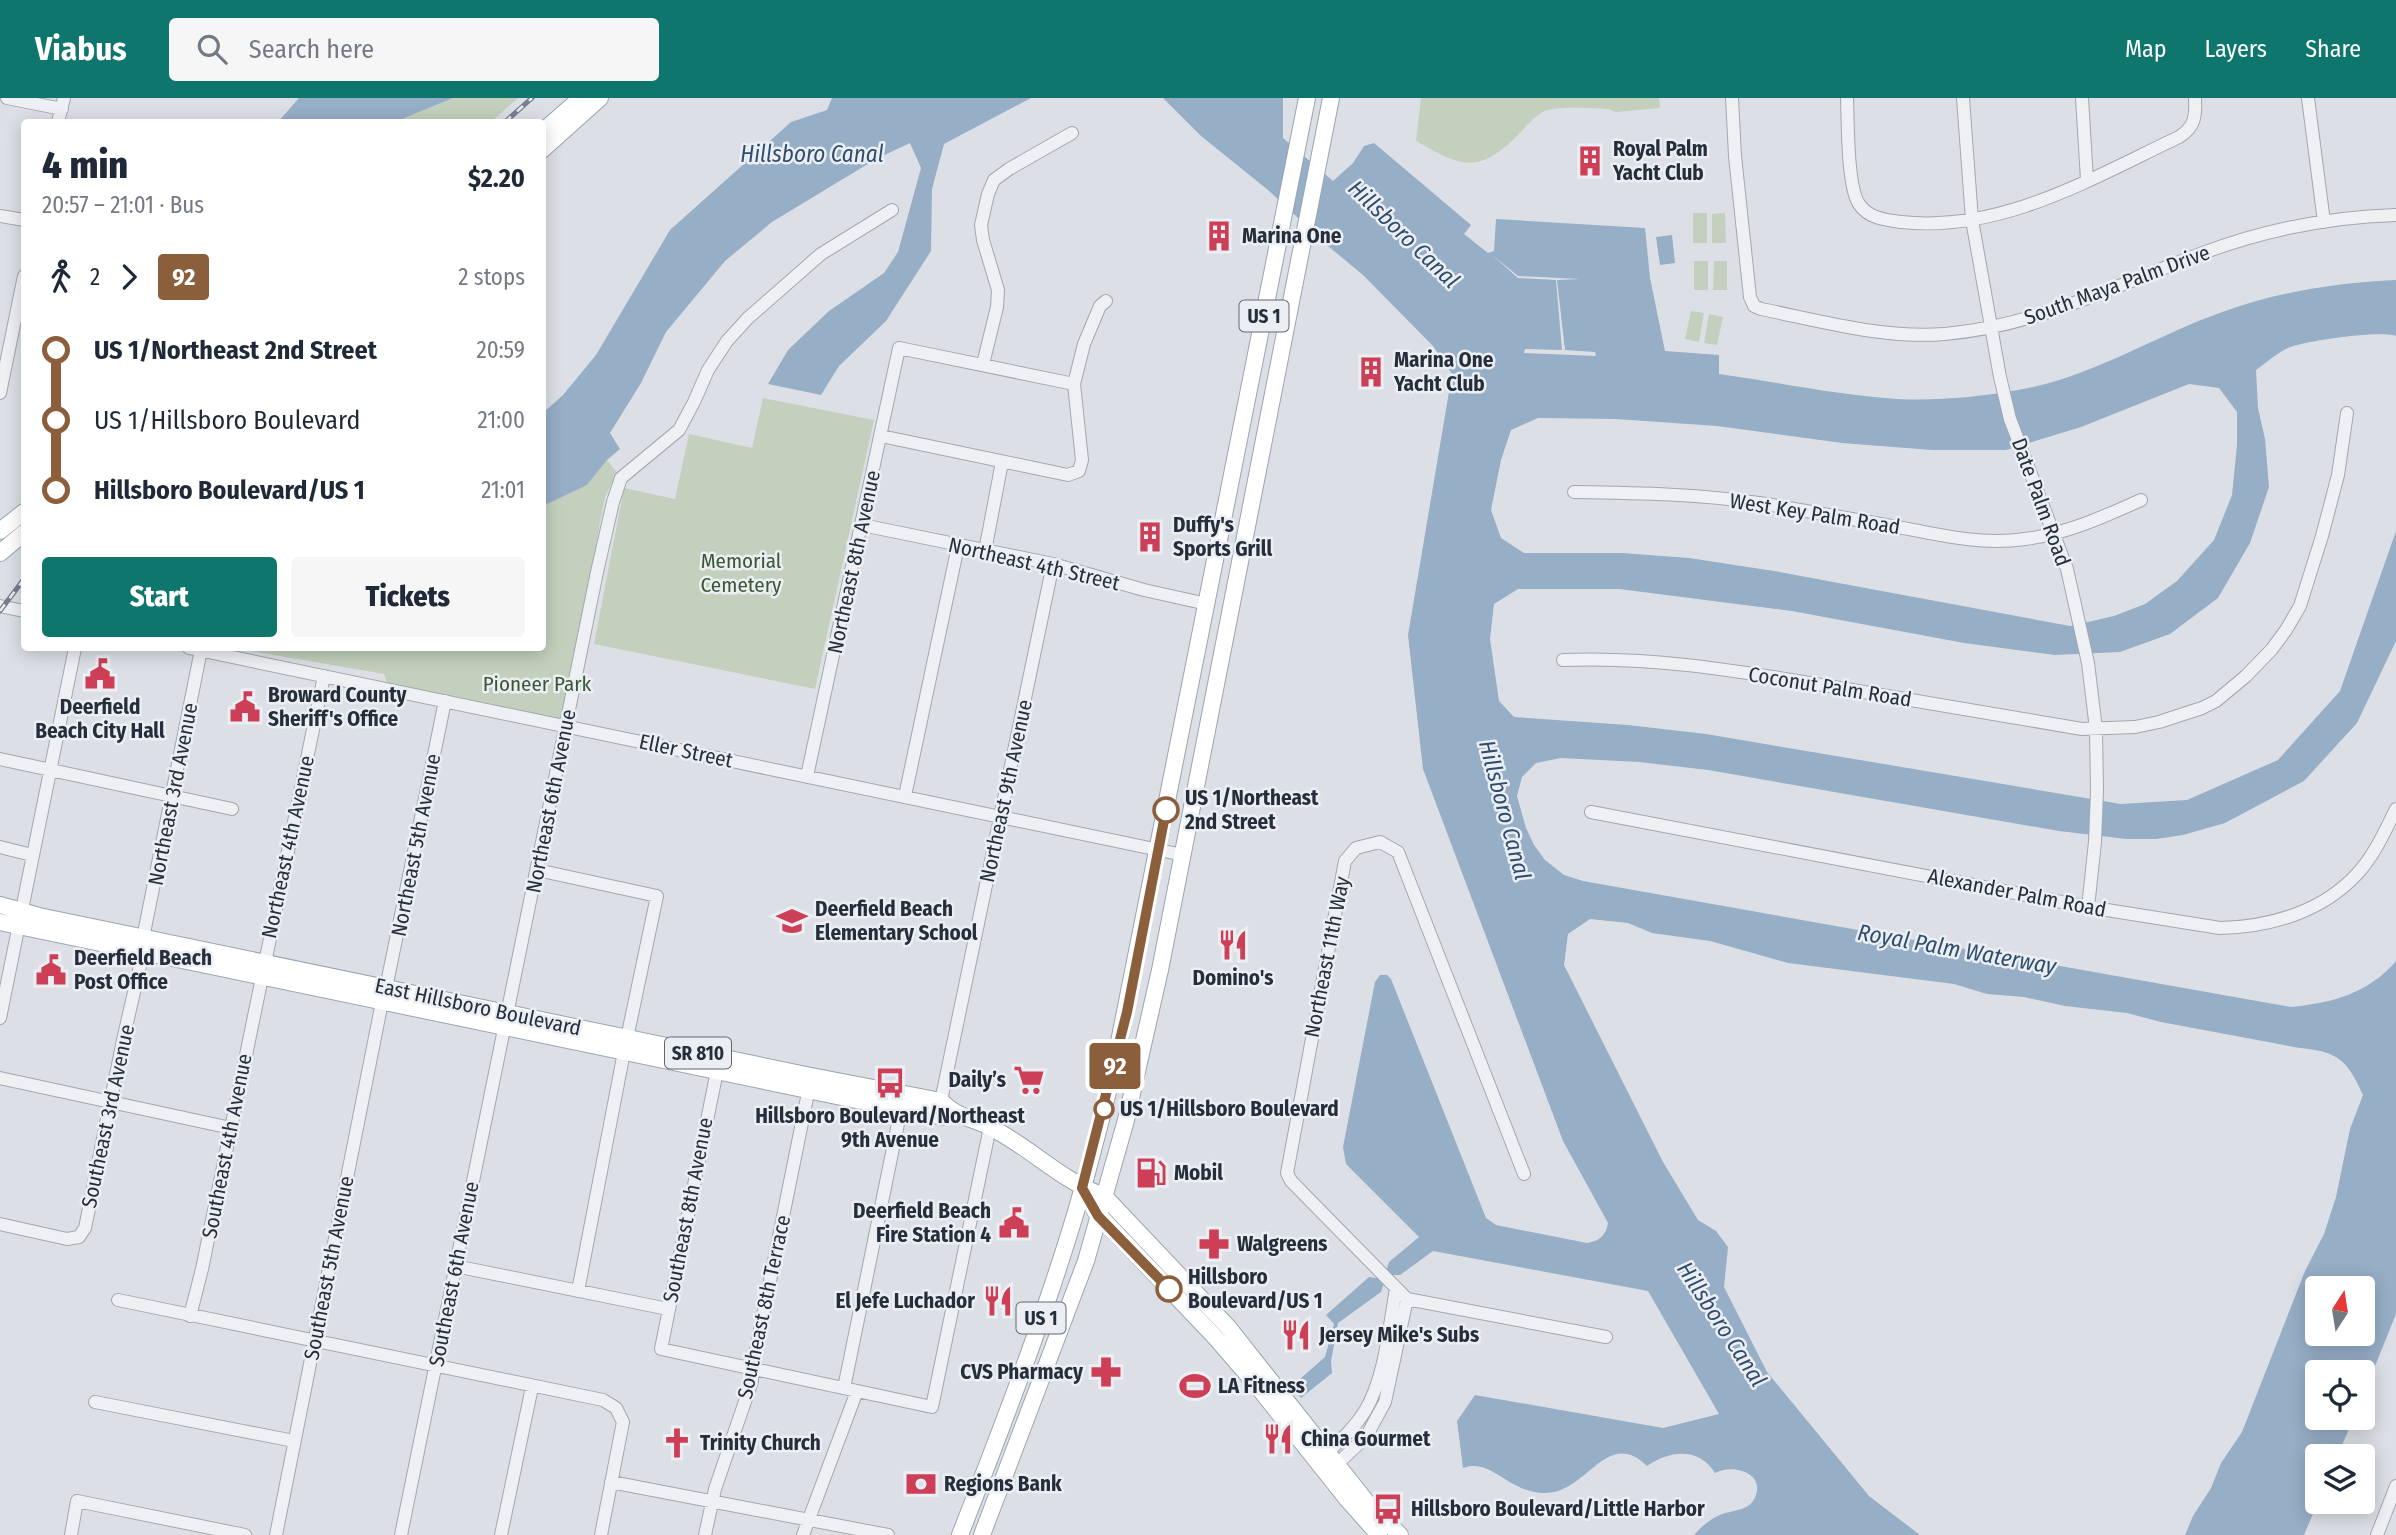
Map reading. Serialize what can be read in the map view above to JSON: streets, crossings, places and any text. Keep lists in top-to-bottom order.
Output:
{
  "streets": {
    "main road": ["US 1", "East Hillsboro Boulevard", "SR 810"],
    "street": [
      "South Maya Palm Drive",
      "Date Palm Road",
      "West Key Palm Road",
      "Northeast 8th Avenue",
      "Northeast 4th Street",
      "Coconut Palm Road",
      "Eller Street",
      "Northeast 9th Avenue",
      "Northeast 3rd Avenue",
      "Northeast 6th Avenue",
      "Northeast 5th Avenue",
      "Northeast 4th Avenue",
      "Alexander Palm Road",
      "Northeast 11th Way",
      "Southeast 3rd Avenue",
      "Southeast 4th Avenue",
      "Southeast 8th Avenue",
      "Southeast 5th Avenue",
      "Southeast 6th Avenue",
      "Southeast 8th Terrace"
    ]
  },
  "crossings": [
    ["South Maya Palm Drive", "Date Palm Road"],
    ["US 1", "Northeast 4th Street"],
    ["US 1", "Eller Street"],
    ["US 1", "East Hillsboro Boulevard"],
    ["Date Palm Road", "West Key Palm Road"],
    ["Date Palm Road", "Coconut Palm Road"],
    ["Date Palm Road", "Alexander Palm Road"],
    ["Northeast 8th Avenue", "Northeast 4th Street"],
    ["Northeast 8th Avenue", "Eller Street"],
    ["Northeast 4th Street", "Northeast 9th Avenue"],
    ["Eller Street", "Northeast 9th Avenue"],
    ["Eller Street", "Northeast 6th Avenue"],
    ["Eller Street", "Northeast 5th Avenue"],
    ["Eller Street", "Northeast 4th Avenue"],
    ["Northeast 9th Avenue", "East Hillsboro Boulevard"],
    ["Northeast 3rd Avenue", "East Hillsboro Boulevard"],
    ["Northeast 3rd Avenue", "Southeast 3rd Avenue"],
    ["Northeast 6th Avenue", "East Hillsboro Boulevard"],
    ["Northeast 6th Avenue", "Southeast 6th Avenue"],
    ["Northeast 5th Avenue", "East Hillsboro Boulevard"],
    ["Northeast 5th Avenue", "Southeast 5th Avenue"],
    ["Northeast 4th Avenue", "East Hillsboro Boulevard"],
    ["Northeast 4th Avenue", "Southeast 4th Avenue"],
    ["East Hillsboro Boulevard", "Southeast 3rd Avenue"],
    ["East Hillsboro Boulevard", "Southeast 4th Avenue"],
    ["East Hillsboro Boulevard", "Southeast 8th Avenue"],
    ["East Hillsboro Boulevard", "Southeast 5th Avenue"],
    ["East Hillsboro Boulevard", "Southeast 6th Avenue"],
    ["East Hillsboro Boulevard", "Southeast 8th Terrace"],
    ["Southeast 8th Avenue", "Southeast 8th Terrace"]
  ],
  "water": ["Hillsboro Canal", "Royal Palm Waterway"],
  "parks": ["Memorial Cemetery", "Pioneer Park"],
  "places": {
    "building": [
      "Royal Palm Yacht Club",
      "Marina One",
      "Marina One Yacht Club",
      "Duffy's Sports Grill"
    ],
    "public building": [
      "Deerfield Beach City Hall",
      "Broward County Sheriff's Office",
      "Deerfield Beach Post Office",
      "Deerfield Beach Fire Station 4"
    ],
    "other": ["US 1/Northeast 2nd Street", "US 1/Hillsboro Boulevard", "Hillsboro Boulevard/US 1"],
    "school or university": ["Deerfield Beach Elementary School"],
    "restaurant": [
      "Domino's",
      "El Jefe Luchador",
      "Jersey Mike's Subs",
      "China Gourmet"
    ],
    "supermarket": ["Daily’s"],
    "bus stop": ["Hillsboro Boulevard/Northeast 9th Avenue", "Hillsboro Boulevard/Little Harbor"],
    "fuel station": ["Mobil"],
    "pharmacy": ["Walgreens", "CVS Pharmacy"],
    "sports": ["LA Fitness"],
    "church": ["Trinity Church"],
    "bank": ["Regions Bank"]
  },
  "lines": ["bus line 92"],
  "north": "top",
  "page": {
    "header": "Viabus",
    "search": "Search here",
    "nav": ["Map", "Layers", "Share"],
    "on_map": "92",
    "heading": ["4 min", "20:57 – 21:01 · Bus", "$2.20"],
    "legs": ["2", "92", "2 stops"],
    "list": [
      {
        "name": "US 1/Northeast 2nd Street",
        "value": "20:59"
      },
      {
        "name": "US 1/Hillsboro Boulevard",
        "value": "21:00"
      },
      {
        "name": "Hillsboro Boulevard/US 1",
        "value": "21:01"
      }
    ],
    "buttons": ["Start", "Tickets"]
  }
}
